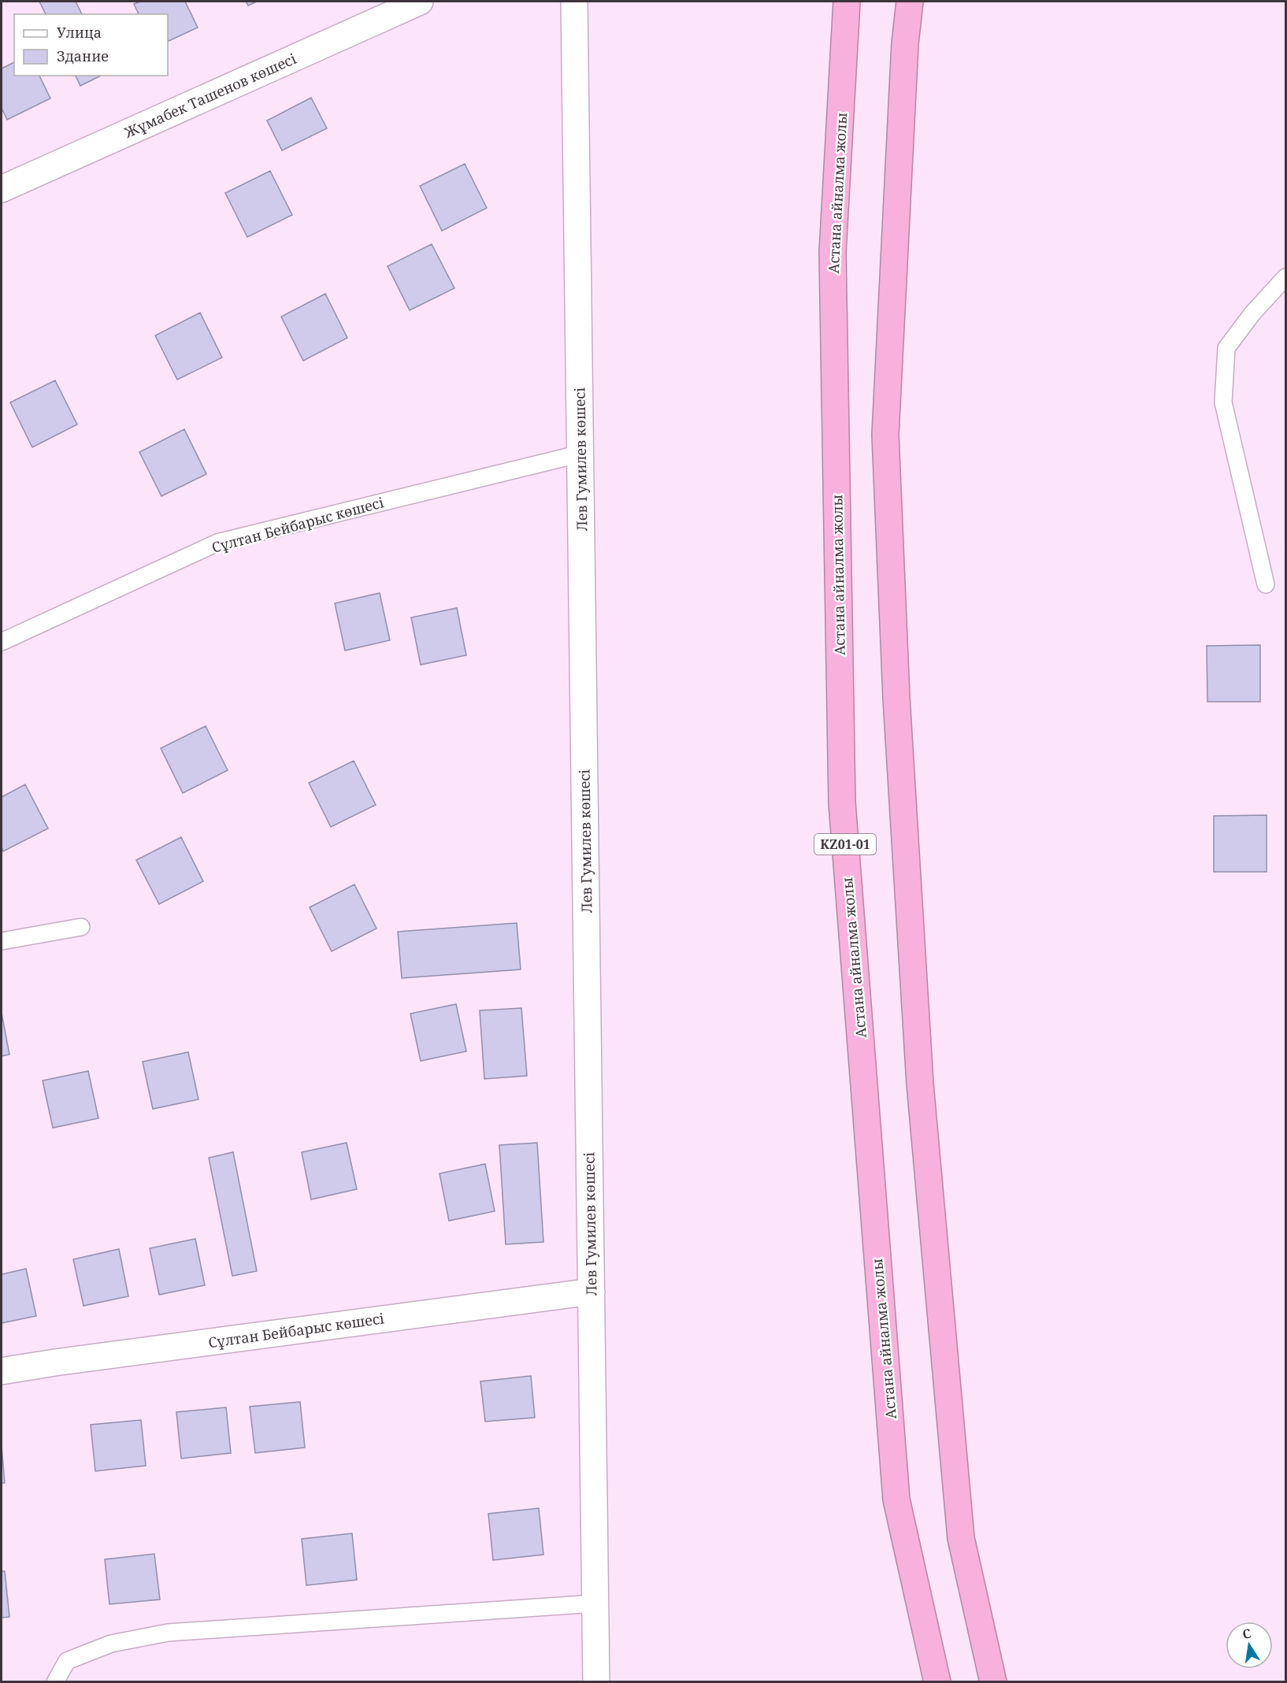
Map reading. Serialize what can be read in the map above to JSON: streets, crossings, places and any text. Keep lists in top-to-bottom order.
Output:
{
  "streets": {
    "highway": ["Астана айналма жолы", "KZ01-01"],
    "street": ["Жұмабек Ташенов көшесі", "Лев Гумилев көшесі", "Сұлтан Бейбарыс көшесі"]
  },
  "crossings": [
    ["Лев Гумилев көшесі", "Сұлтан Бейбарыс көшесі"]
  ],
  "legend": ["Улица", "Здание"],
  "north": "top"
}
